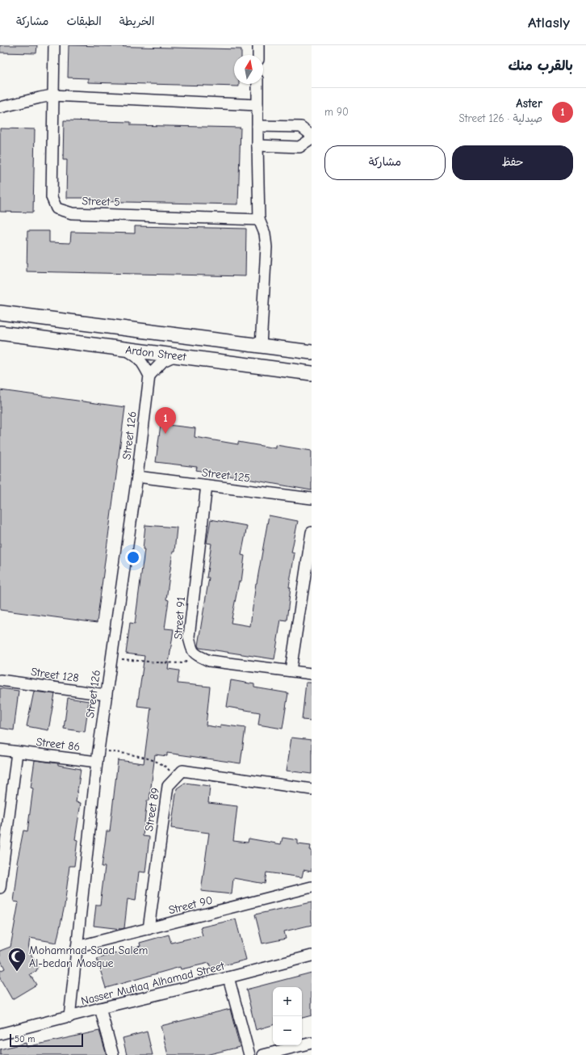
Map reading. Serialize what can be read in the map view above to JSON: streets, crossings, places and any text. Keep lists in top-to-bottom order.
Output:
{
  "streets": {
    "main road": ["Ardon Street"],
    "street": [
      "Street 5",
      "Street 126",
      "Street 125",
      "Street 91",
      "Street 128",
      "Street 86",
      "Street 89",
      "Street 90",
      "Nasser Mutlaq Alhamad Street"
    ]
  },
  "crossings": [
    ["Street 126", "Street 125"],
    ["Street 126", "Street 128"],
    ["Street 126", "Street 86"],
    ["Street 126", "Street 90"],
    ["Street 126", "Nasser Mutlaq Alhamad Street"],
    ["Street 125", "Street 91"],
    ["Street 89", "Street 90"]
  ],
  "places": {
    "mosque": ["Mohammad Saad Salem Al-bedan Mosque"]
  },
  "scale_bar": "50 m",
  "north": "top",
  "page": {
    "header": "Atlasly",
    "nav": ["الخريطة", "الطبقات", "مشاركة"],
    "heading": "بالقرب منك",
    "list": [
      {
        "mark": "1",
        "name": "Aster",
        "note": "صيدلية · Street 126",
        "value": "90 m"
      }
    ],
    "buttons": ["حفظ", "مشاركة"],
    "pins": "1",
    "map_buttons": ["+", "−"],
    "scale": "50 m"
  }
}
